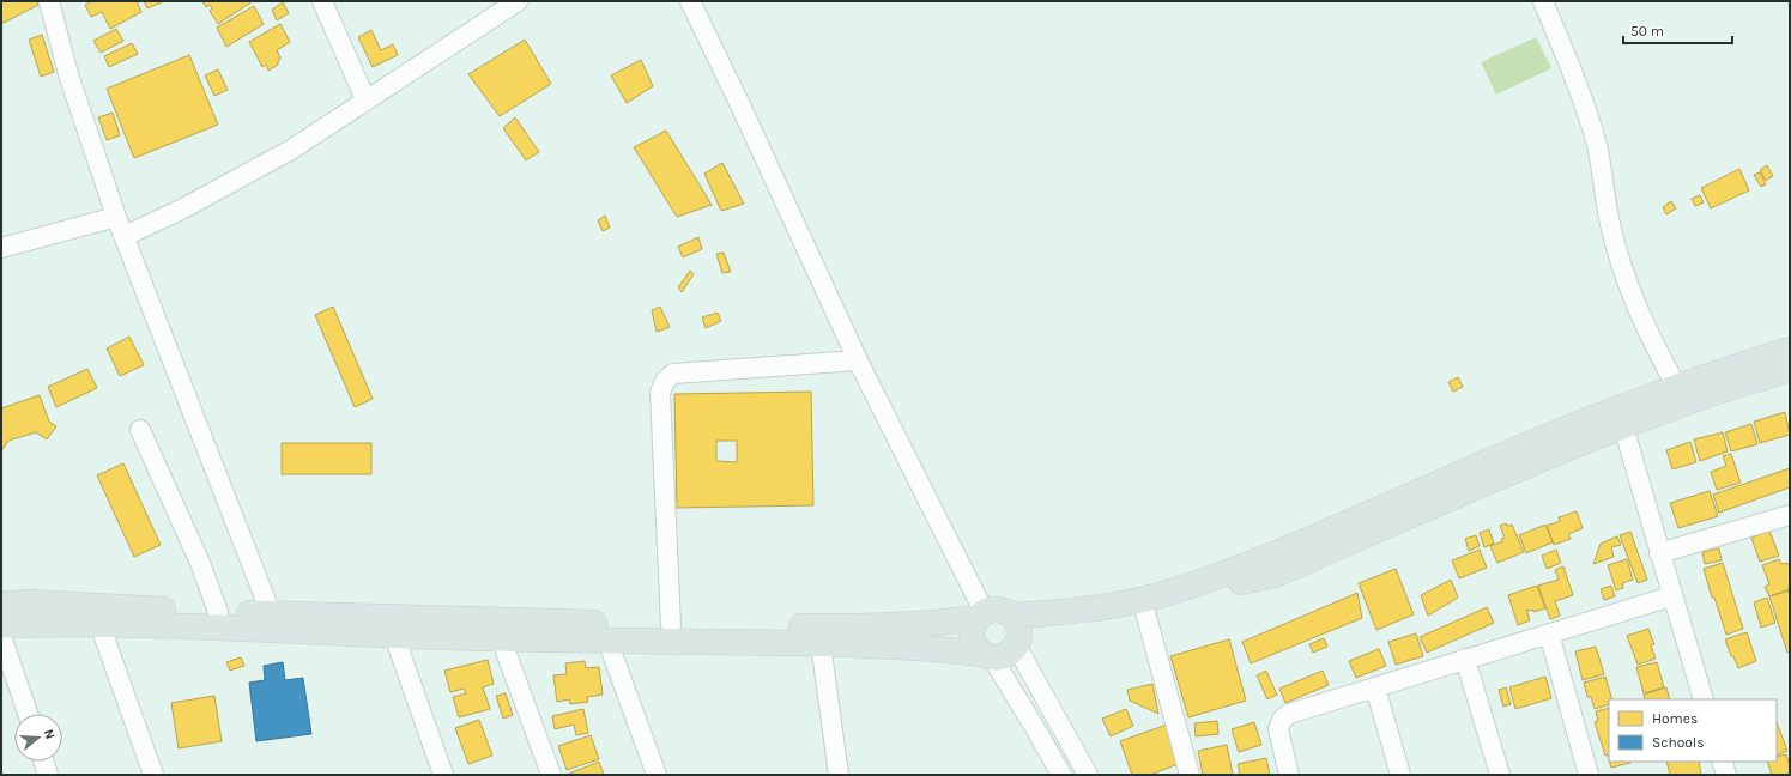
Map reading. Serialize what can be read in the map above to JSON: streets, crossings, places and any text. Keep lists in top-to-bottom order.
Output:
{
  "legend": ["Homes", "Schools"],
  "scale_bar": "50 m",
  "north": "right"
}
